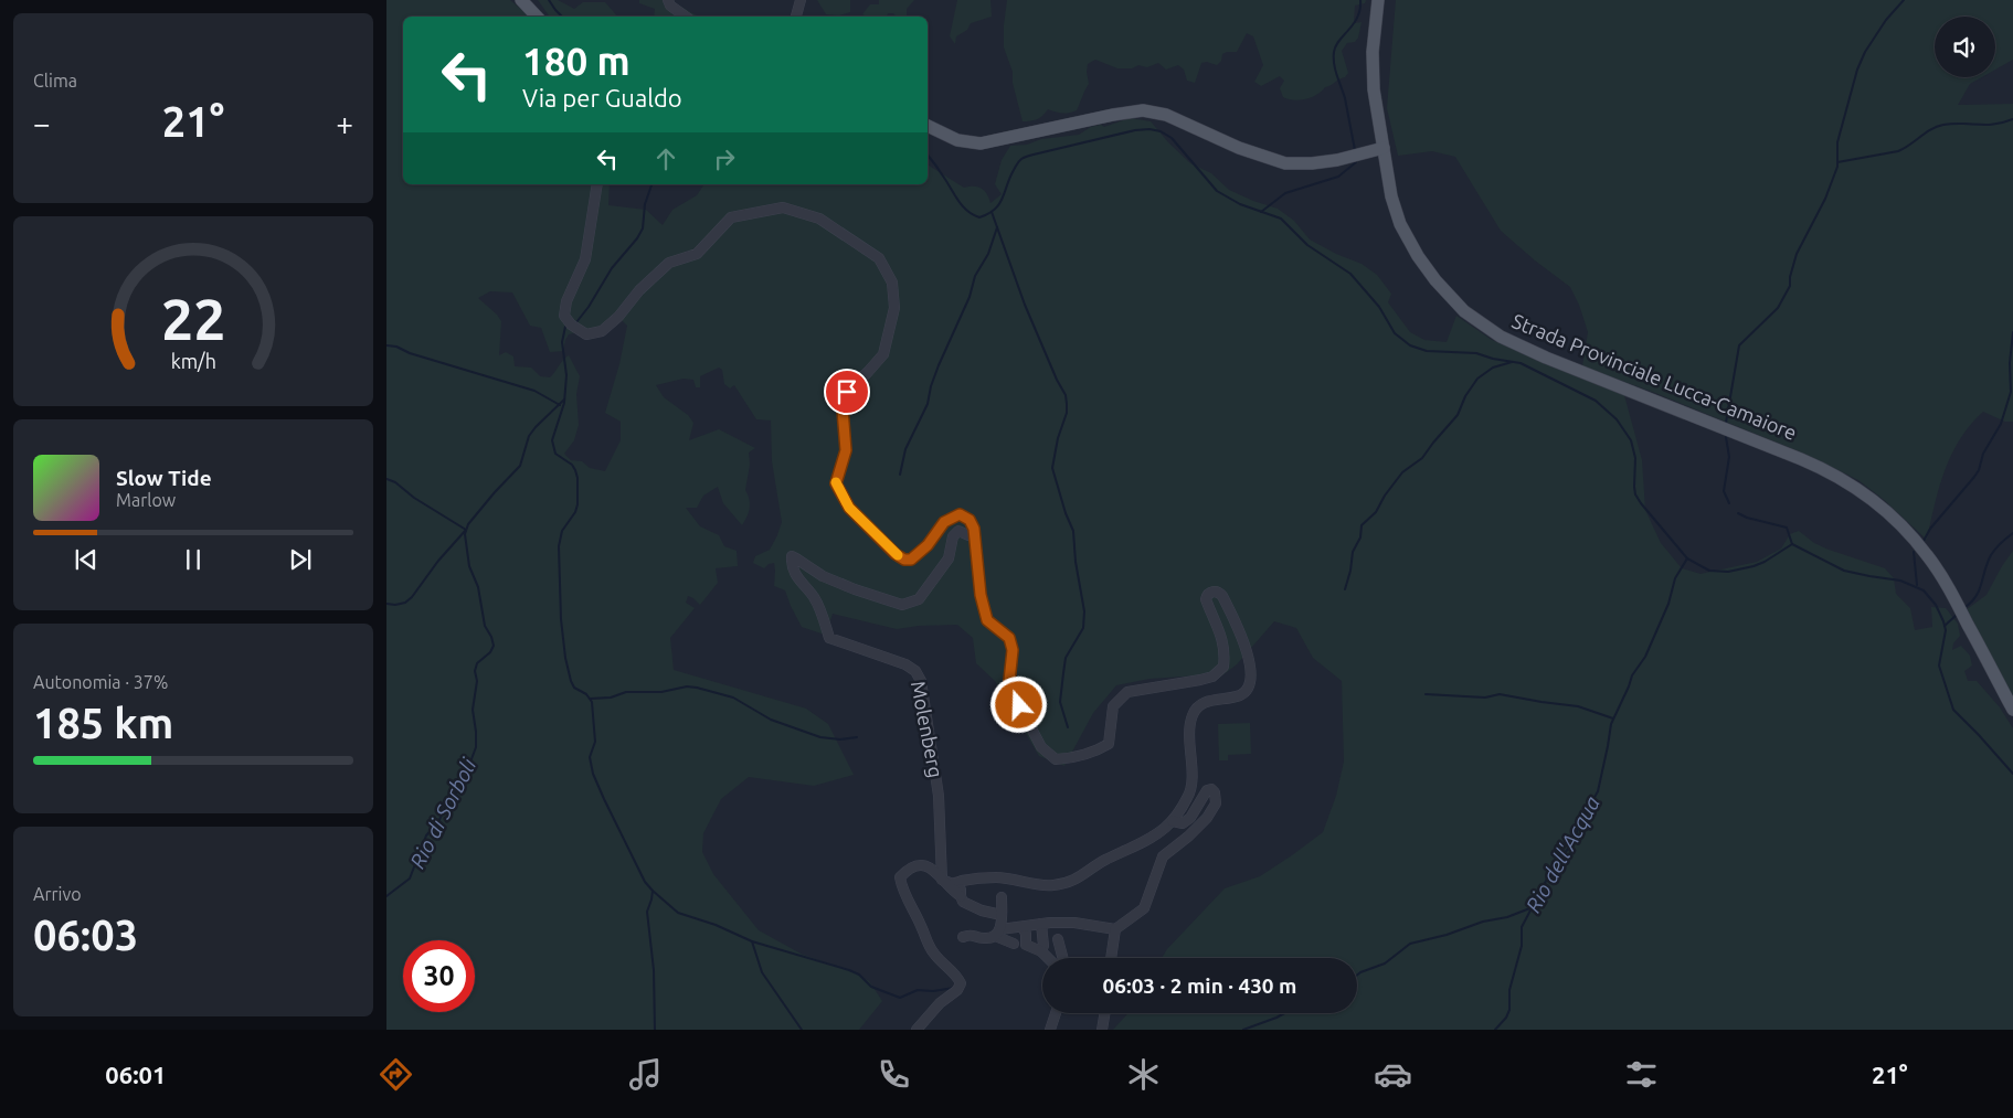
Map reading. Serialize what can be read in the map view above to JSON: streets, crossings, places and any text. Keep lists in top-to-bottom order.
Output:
{
  "streets": {
    "main road": ["Strada Provinciale Lucca-Camaiore"],
    "street": ["Molenberg"]
  },
  "water": ["Rio di Sorboli", "Rio dell'Acqua"],
  "page": {
    "tile": [
      "Clima",
      ["Autonomia · 37%", "185 km"],
      ["Arrivo", "06:03"]
    ],
    "turn": ["180 m", "Via per Gualdo"],
    "heat": ["−", "21°", "+"],
    "song": ["Slow Tide", "Marlow"],
    "limit": "30",
    "trip": "06:03 · 2 min · 430 m",
    "tabs": ["06:01", "21°"],
    "gauge": ["22", "km/h"]
  }
}
